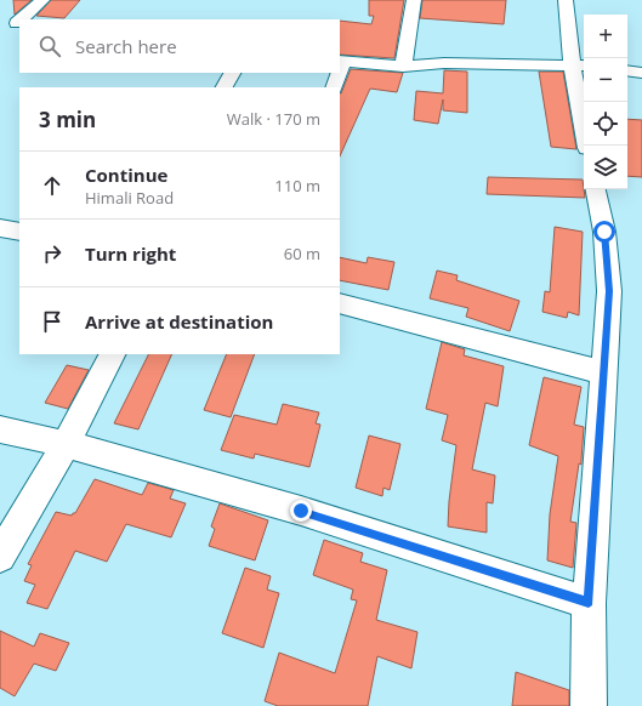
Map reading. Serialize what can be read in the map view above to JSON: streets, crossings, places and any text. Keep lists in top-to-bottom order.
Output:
{
  "page": {
    "map_buttons": ["+", "−"],
    "search": "Search here",
    "heading": ["3 min", "Walk · 170 m"],
    "list": [
      ["Continue", "Himali Road", "110 m"],
      ["Turn right", "60 m"],
      "Arrive at destination"
    ]
  }
}
